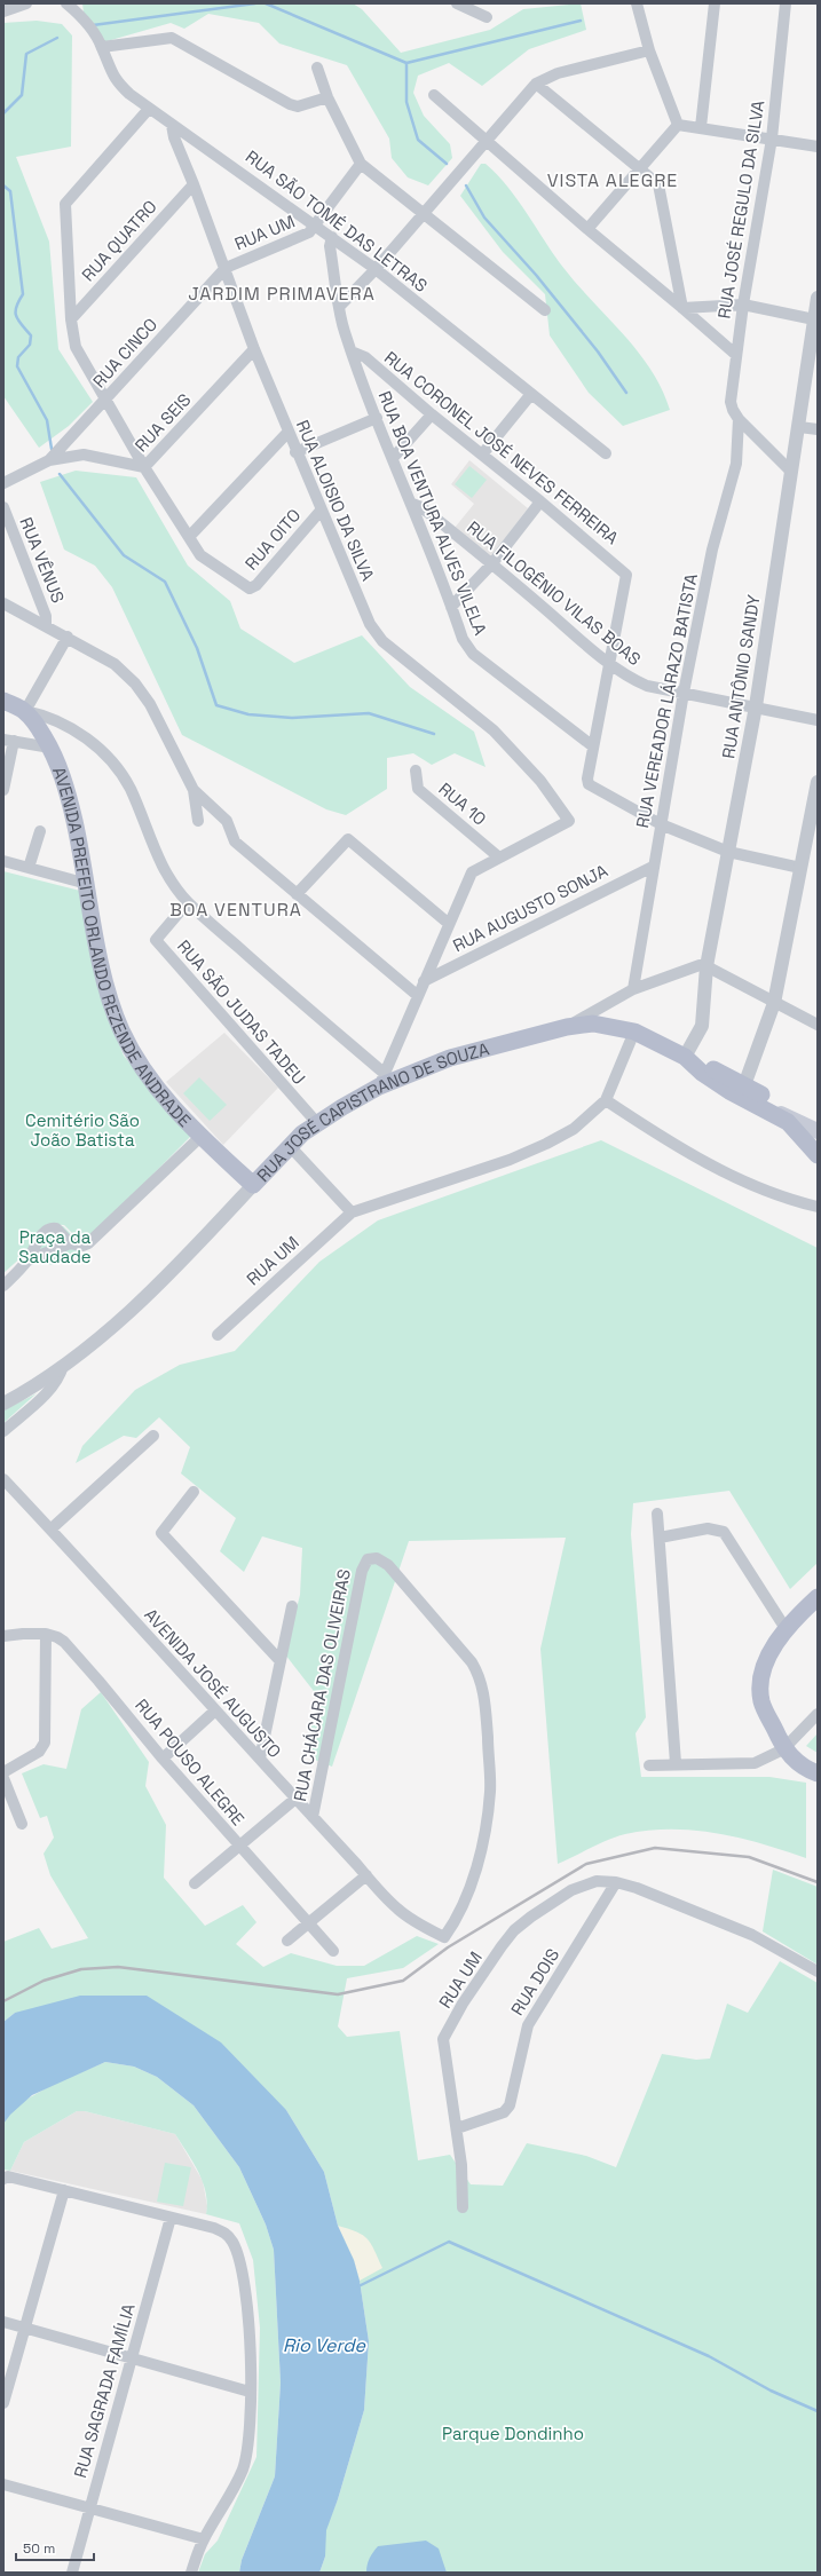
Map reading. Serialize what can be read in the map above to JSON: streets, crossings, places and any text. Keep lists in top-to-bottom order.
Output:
{
  "streets": {
    "main road": ["AVENIDA PREFEITO ORLANDO REZENDE ANDRADE", "RUA JOSÉ CAPISTRANO DE SOUZA"],
    "street": [
      "RUA JOSÉ REGULO DA SILVA",
      "RUA SÃO TOMÉ DAS LETRAS",
      "RUA UM",
      "RUA QUATRO",
      "RUA CINCO",
      "RUA SEIS",
      "RUA CORONEL JOSÉ NEVES FERREIRA",
      "RUA ALOISIO DA SILVA",
      "RUA BOA VENTURA ALVES VILELA",
      "RUA OITO",
      "RUA VÊNUS",
      "RUA FILOGÊNIO VILAS BOAS",
      "RUA ANTÔNIO SANDY",
      "RUA VEREADOR LÁRAZO BATISTA",
      "RUA 10",
      "RUA AUGUSTO SONJA",
      "RUA SÃO JUDAS TADEU",
      "AVENIDA JOSÉ AUGUSTO",
      "RUA CHÁCARA DAS OLIVEIRAS",
      "RUA POUSO ALEGRE",
      "RUA DOIS",
      "RUA SAGRADA FAMÍLIA"
    ]
  },
  "crossings": [
    ["RUA JOSÉ REGULO DA SILVA", "RUA VEREADOR LÁRAZO BATISTA"],
    ["RUA SÃO TOMÉ DAS LETRAS", "RUA UM"],
    ["RUA SÃO TOMÉ DAS LETRAS", "RUA ALOISIO DA SILVA"],
    ["RUA SÃO TOMÉ DAS LETRAS", "RUA BOA VENTURA ALVES VILELA"],
    ["RUA UM", "RUA CINCO"],
    ["RUA UM", "RUA ALOISIO DA SILVA"],
    ["RUA UM", "RUA DOIS"],
    ["RUA QUATRO", "RUA ALOISIO DA SILVA"],
    ["RUA CINCO", "RUA SEIS"],
    ["RUA CINCO", "RUA ALOISIO DA SILVA"],
    ["RUA SEIS", "RUA ALOISIO DA SILVA"],
    ["RUA CORONEL JOSÉ NEVES FERREIRA", "RUA BOA VENTURA ALVES VILELA"],
    ["RUA CORONEL JOSÉ NEVES FERREIRA", "RUA FILOGÊNIO VILAS BOAS"],
    ["RUA ALOISIO DA SILVA", "RUA OITO"],
    ["RUA ALOISIO DA SILVA", "RUA 10"],
    ["RUA BOA VENTURA ALVES VILELA", "RUA FILOGÊNIO VILAS BOAS"],
    ["RUA FILOGÊNIO VILAS BOAS", "RUA ANTÔNIO SANDY"],
    ["RUA FILOGÊNIO VILAS BOAS", "RUA VEREADOR LÁRAZO BATISTA"],
    ["RUA ANTÔNIO SANDY", "RUA JOSÉ CAPISTRANO DE SOUZA"],
    ["RUA VEREADOR LÁRAZO BATISTA", "RUA AUGUSTO SONJA"],
    ["AVENIDA PREFEITO ORLANDO REZENDE ANDRADE", "RUA JOSÉ CAPISTRANO DE SOUZA"],
    ["RUA SÃO JUDAS TADEU", "RUA JOSÉ CAPISTRANO DE SOUZA"],
    ["AVENIDA JOSÉ AUGUSTO", "RUA CHÁCARA DAS OLIVEIRAS"]
  ],
  "districts": ["VISTA ALEGRE", "JARDIM PRIMAVERA", "BOA VENTURA"],
  "water": ["Rio Verde"],
  "parks": ["Cemitério São João Batista", "Praça da Saudade", "Parque Dondinho"],
  "scale_bar": "50 m"
}
